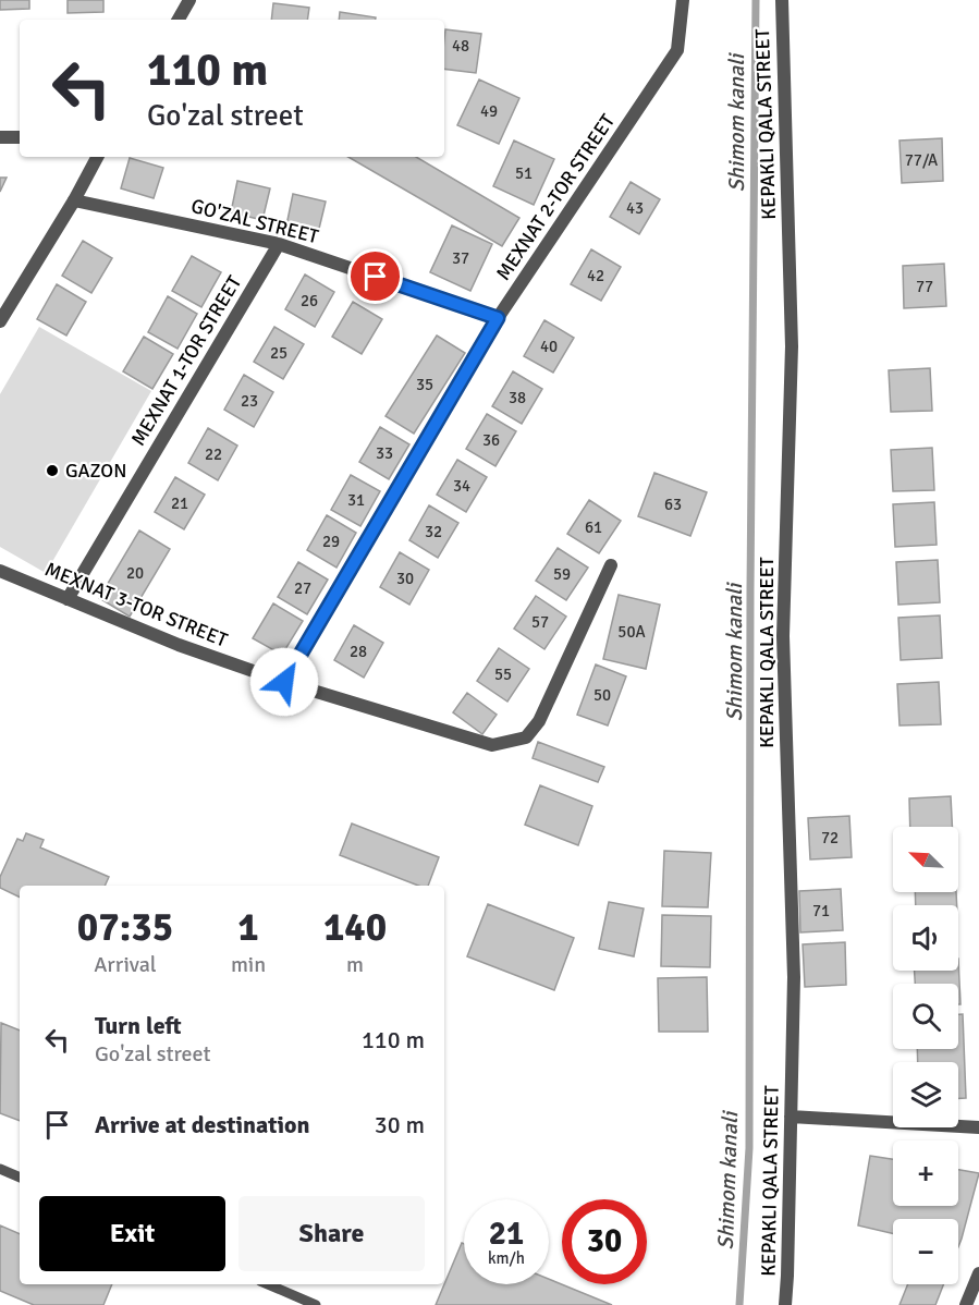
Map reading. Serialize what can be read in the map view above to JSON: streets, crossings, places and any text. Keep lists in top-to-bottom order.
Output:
{
  "streets": {
    "street": [
      "KEPAKLI QALA STREET",
      "MEXNAT 2-TOR STREET",
      "GO'ZAL STREET",
      "MEXNAT 1-TOR STREET",
      "MEXNAT 3-TOR STREET"
    ]
  },
  "crossings": [
    ["MEXNAT 2-TOR STREET", "GO'ZAL STREET"],
    ["MEXNAT 2-TOR STREET", "MEXNAT 3-TOR STREET"],
    ["GO'ZAL STREET", "MEXNAT 1-TOR STREET"],
    ["MEXNAT 1-TOR STREET", "MEXNAT 3-TOR STREET"]
  ],
  "water": ["Shimom kanali"],
  "places": ["GAZON"],
  "house_numbers": [
    "48",
    "49",
    "77/A",
    "51",
    "43",
    "37",
    "42",
    "77",
    "26",
    "40",
    "25",
    "35",
    "38",
    "23",
    "36",
    "33",
    "22",
    "34",
    "31",
    "21",
    "63",
    "61",
    "32",
    "29",
    "20",
    "59",
    "30",
    "27",
    "57",
    "50A",
    "28",
    "55",
    "50",
    "72",
    "71"
  ],
  "north": "top left",
  "page": {
    "turn": ["110 m", "Go'zal street"],
    "map_buttons": ["+", "−"],
    "eta": [
      "07:35",
      "Arrival",
      "1",
      "min",
      "140",
      "m"
    ],
    "list": [
      {
        "name": "Turn left",
        "note": "Go'zal street",
        "value": "110 m"
      },
      {
        "name": "Arrive at destination",
        "value": "30 m"
      }
    ],
    "buttons": ["Exit", "Share"],
    "speed": "21 km/h",
    "limit": "30"
  }
}
